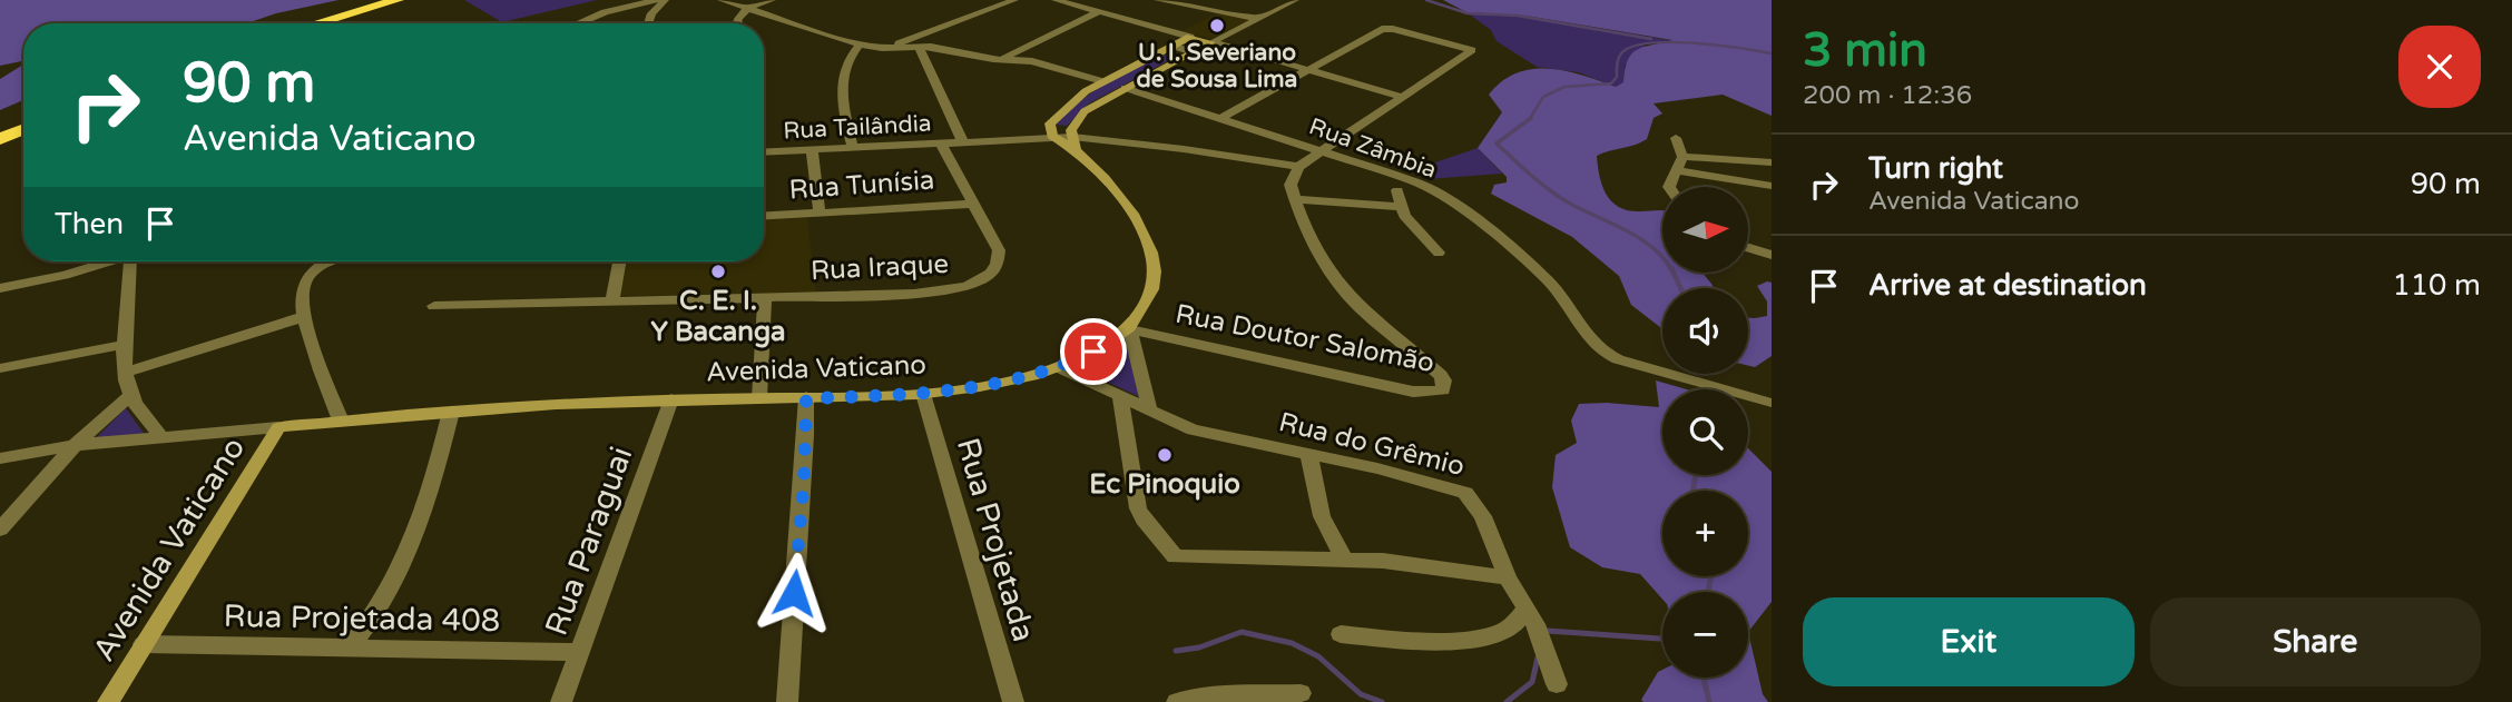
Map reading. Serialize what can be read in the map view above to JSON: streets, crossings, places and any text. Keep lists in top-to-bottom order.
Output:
{
  "streets": {
    "street": [
      "Rua Tailândia",
      "Rua Zâmbia",
      "Rua Tunísia",
      "Rua Iraque",
      "Rua Doutor Salomão",
      "Avenida Vaticano",
      "Rua do Grêmio",
      "Rua Projetada",
      "Rua Paraguai",
      "Rua Projetada 408"
    ]
  },
  "crossings": [
    ["Rua Tailândia", "Rua Iraque"],
    ["Rua Tunísia", "Rua Iraque"],
    ["Rua Doutor Salomão", "Avenida Vaticano"],
    ["Avenida Vaticano", "Rua do Grêmio"],
    ["Avenida Vaticano", "Rua Projetada"],
    ["Avenida Vaticano", "Rua Paraguai"],
    ["Avenida Vaticano", "Rua Projetada 408"],
    ["Rua Paraguai", "Rua Projetada 408"]
  ],
  "places": ["U. I. Severiano de Sousa Lima", "C. E. I. Y Bacanga", "Ec Pinoquio"],
  "north": "right",
  "page": {
    "heading": ["3 min", "200 m · 12:36"],
    "turn": ["90 m", "Avenida Vaticano"],
    "list": [
      {
        "name": "Turn right",
        "note": "Avenida Vaticano",
        "value": "90 m"
      },
      {
        "name": "Arrive at destination",
        "value": "110 m"
      }
    ],
    "map_buttons": ["+", "−"],
    "then": "Then",
    "buttons": ["Exit", "Share"]
  }
}
